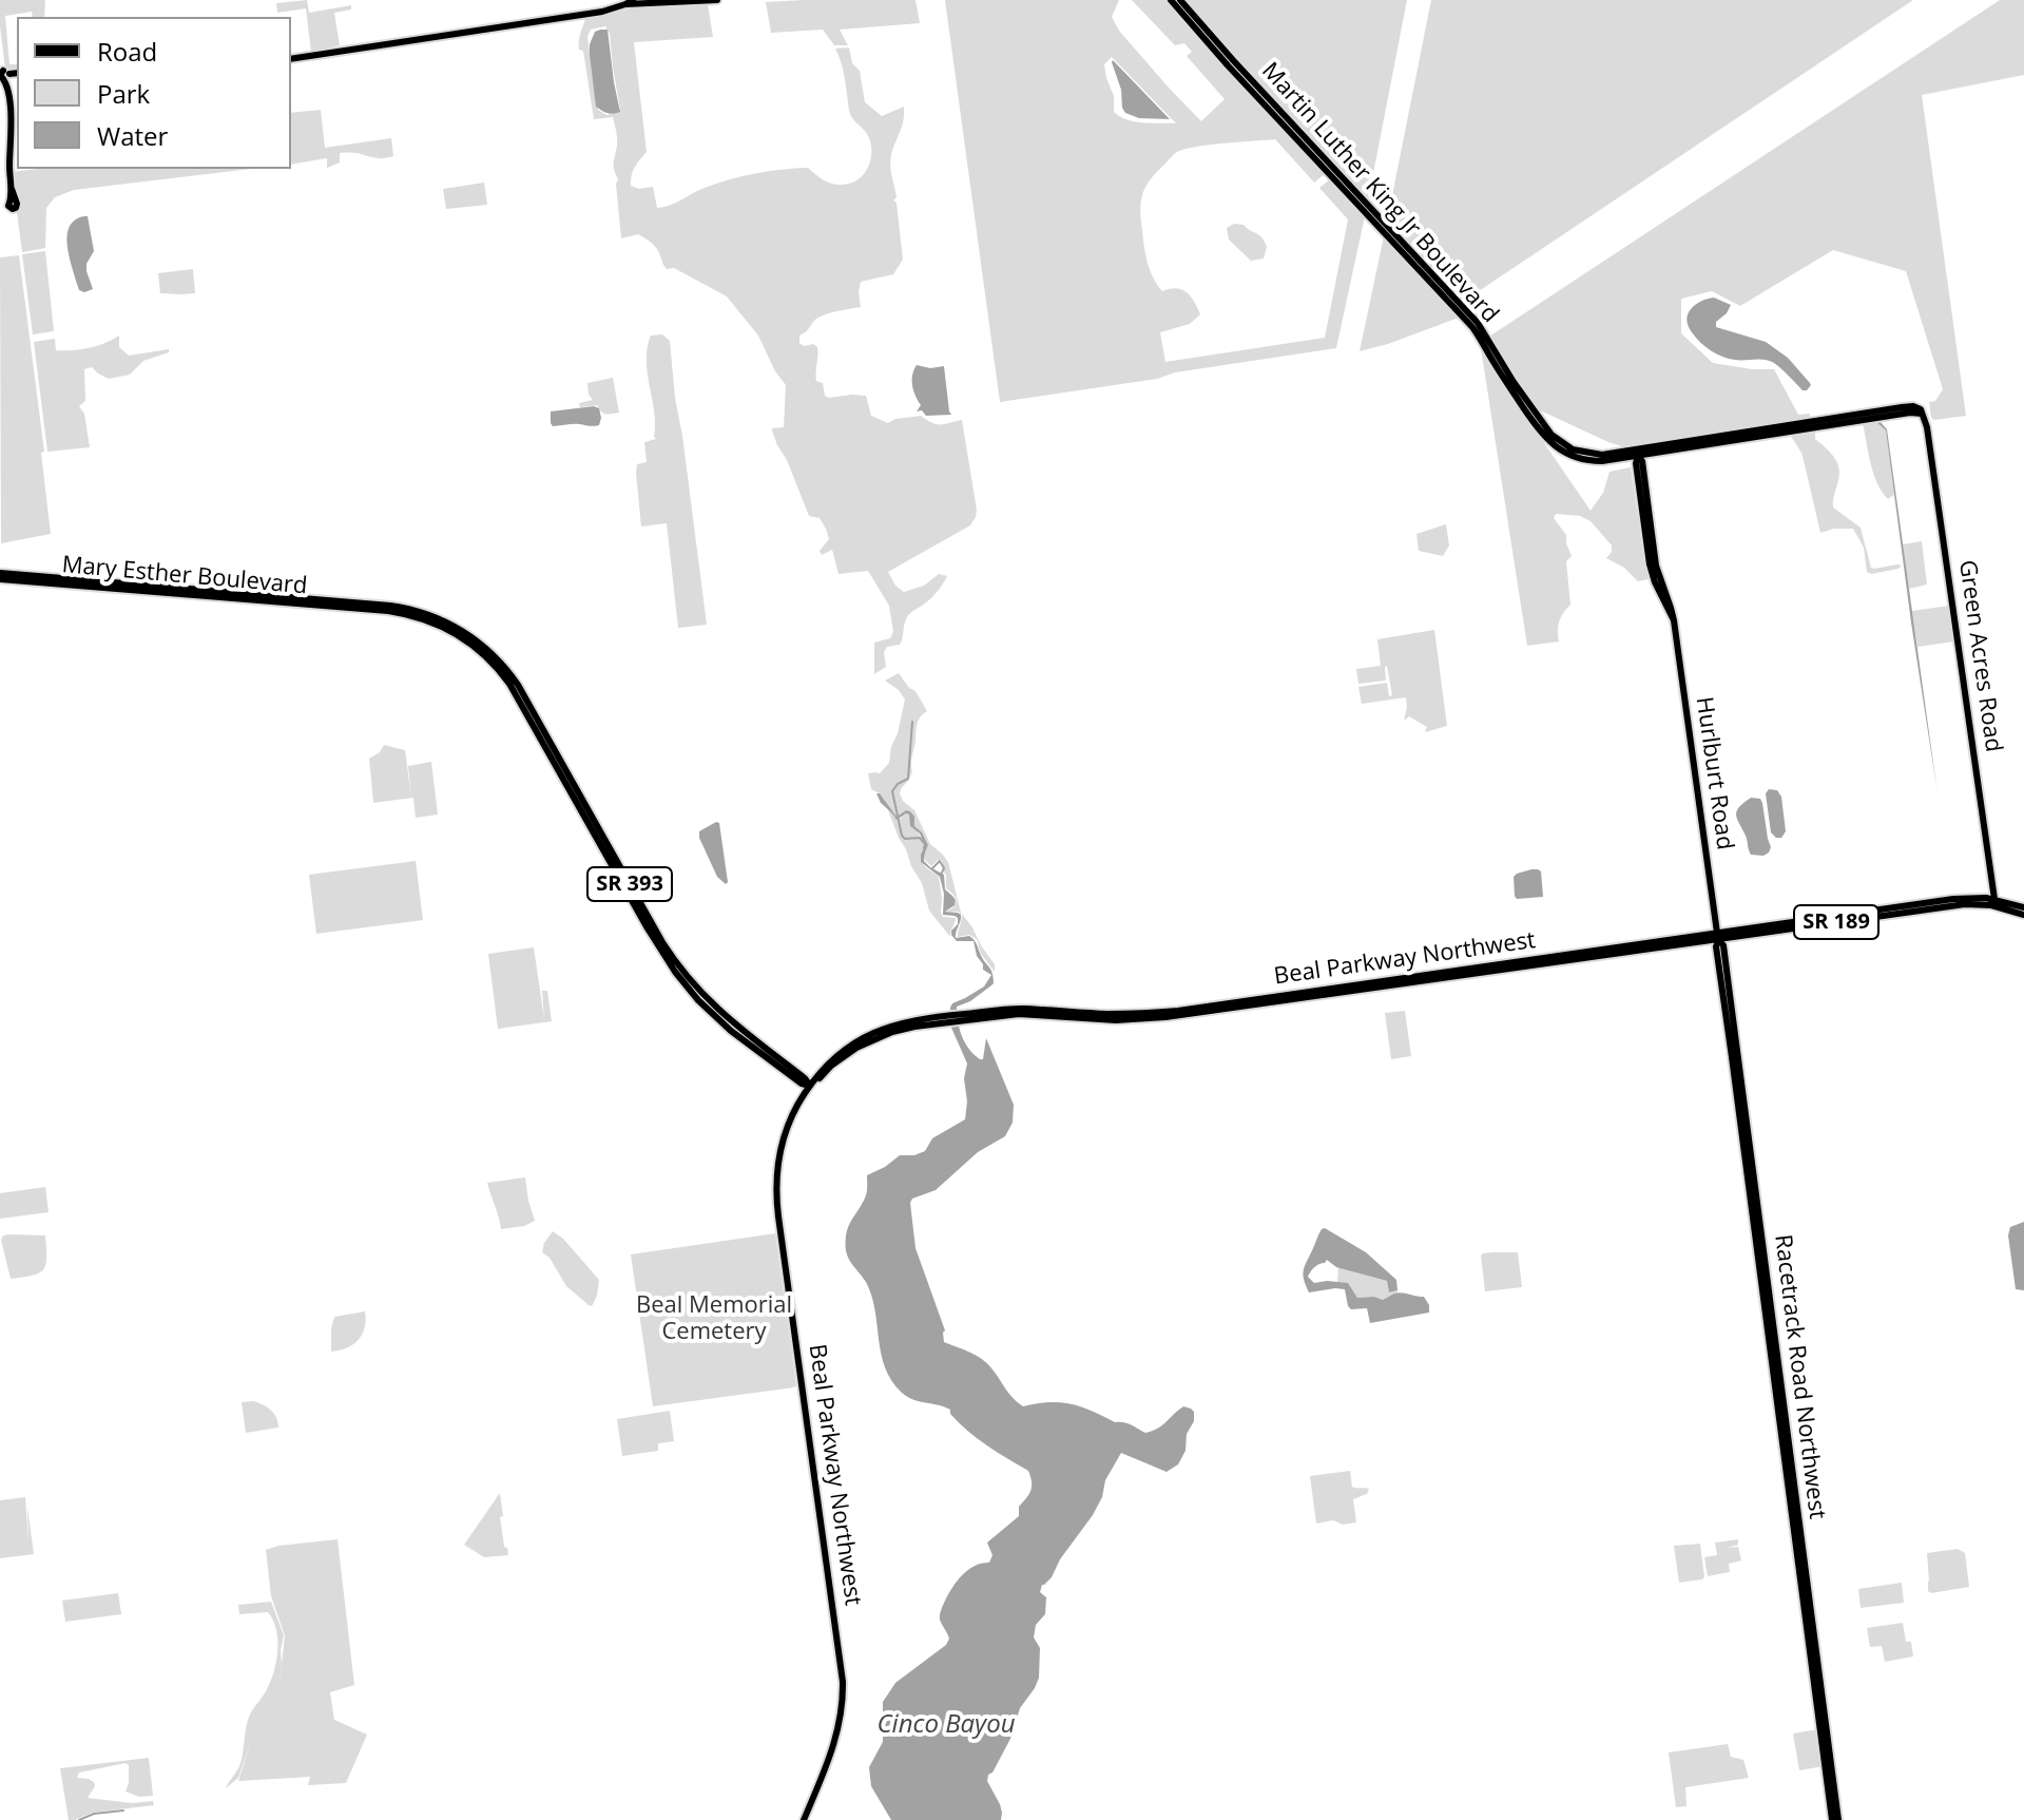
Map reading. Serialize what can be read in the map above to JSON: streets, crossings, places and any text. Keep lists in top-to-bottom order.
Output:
{
  "streets": {
    "main road": [
      "Martin Luther King Jr Boulevard",
      "Mary Esther Boulevard",
      "Green Acres Road",
      "Hurlburt Road",
      "SR 393",
      "SR 189",
      "Beal Parkway Northwest",
      "Racetrack Road Northwest"
    ]
  },
  "crossings": [
    ["Martin Luther King Jr Boulevard", "Green Acres Road"],
    ["Martin Luther King Jr Boulevard", "Hurlburt Road"],
    ["Mary Esther Boulevard", "SR 393"],
    ["Green Acres Road", "Beal Parkway Northwest"],
    ["Hurlburt Road", "Beal Parkway Northwest"],
    ["Hurlburt Road", "Racetrack Road Northwest"],
    ["SR 393", "Beal Parkway Northwest"],
    ["Beal Parkway Northwest", "Racetrack Road Northwest"]
  ],
  "water": ["Cinco Bayou"],
  "parks": ["Beal Memorial Cemetery"],
  "legend": ["Road", "Park", "Water"]
}
